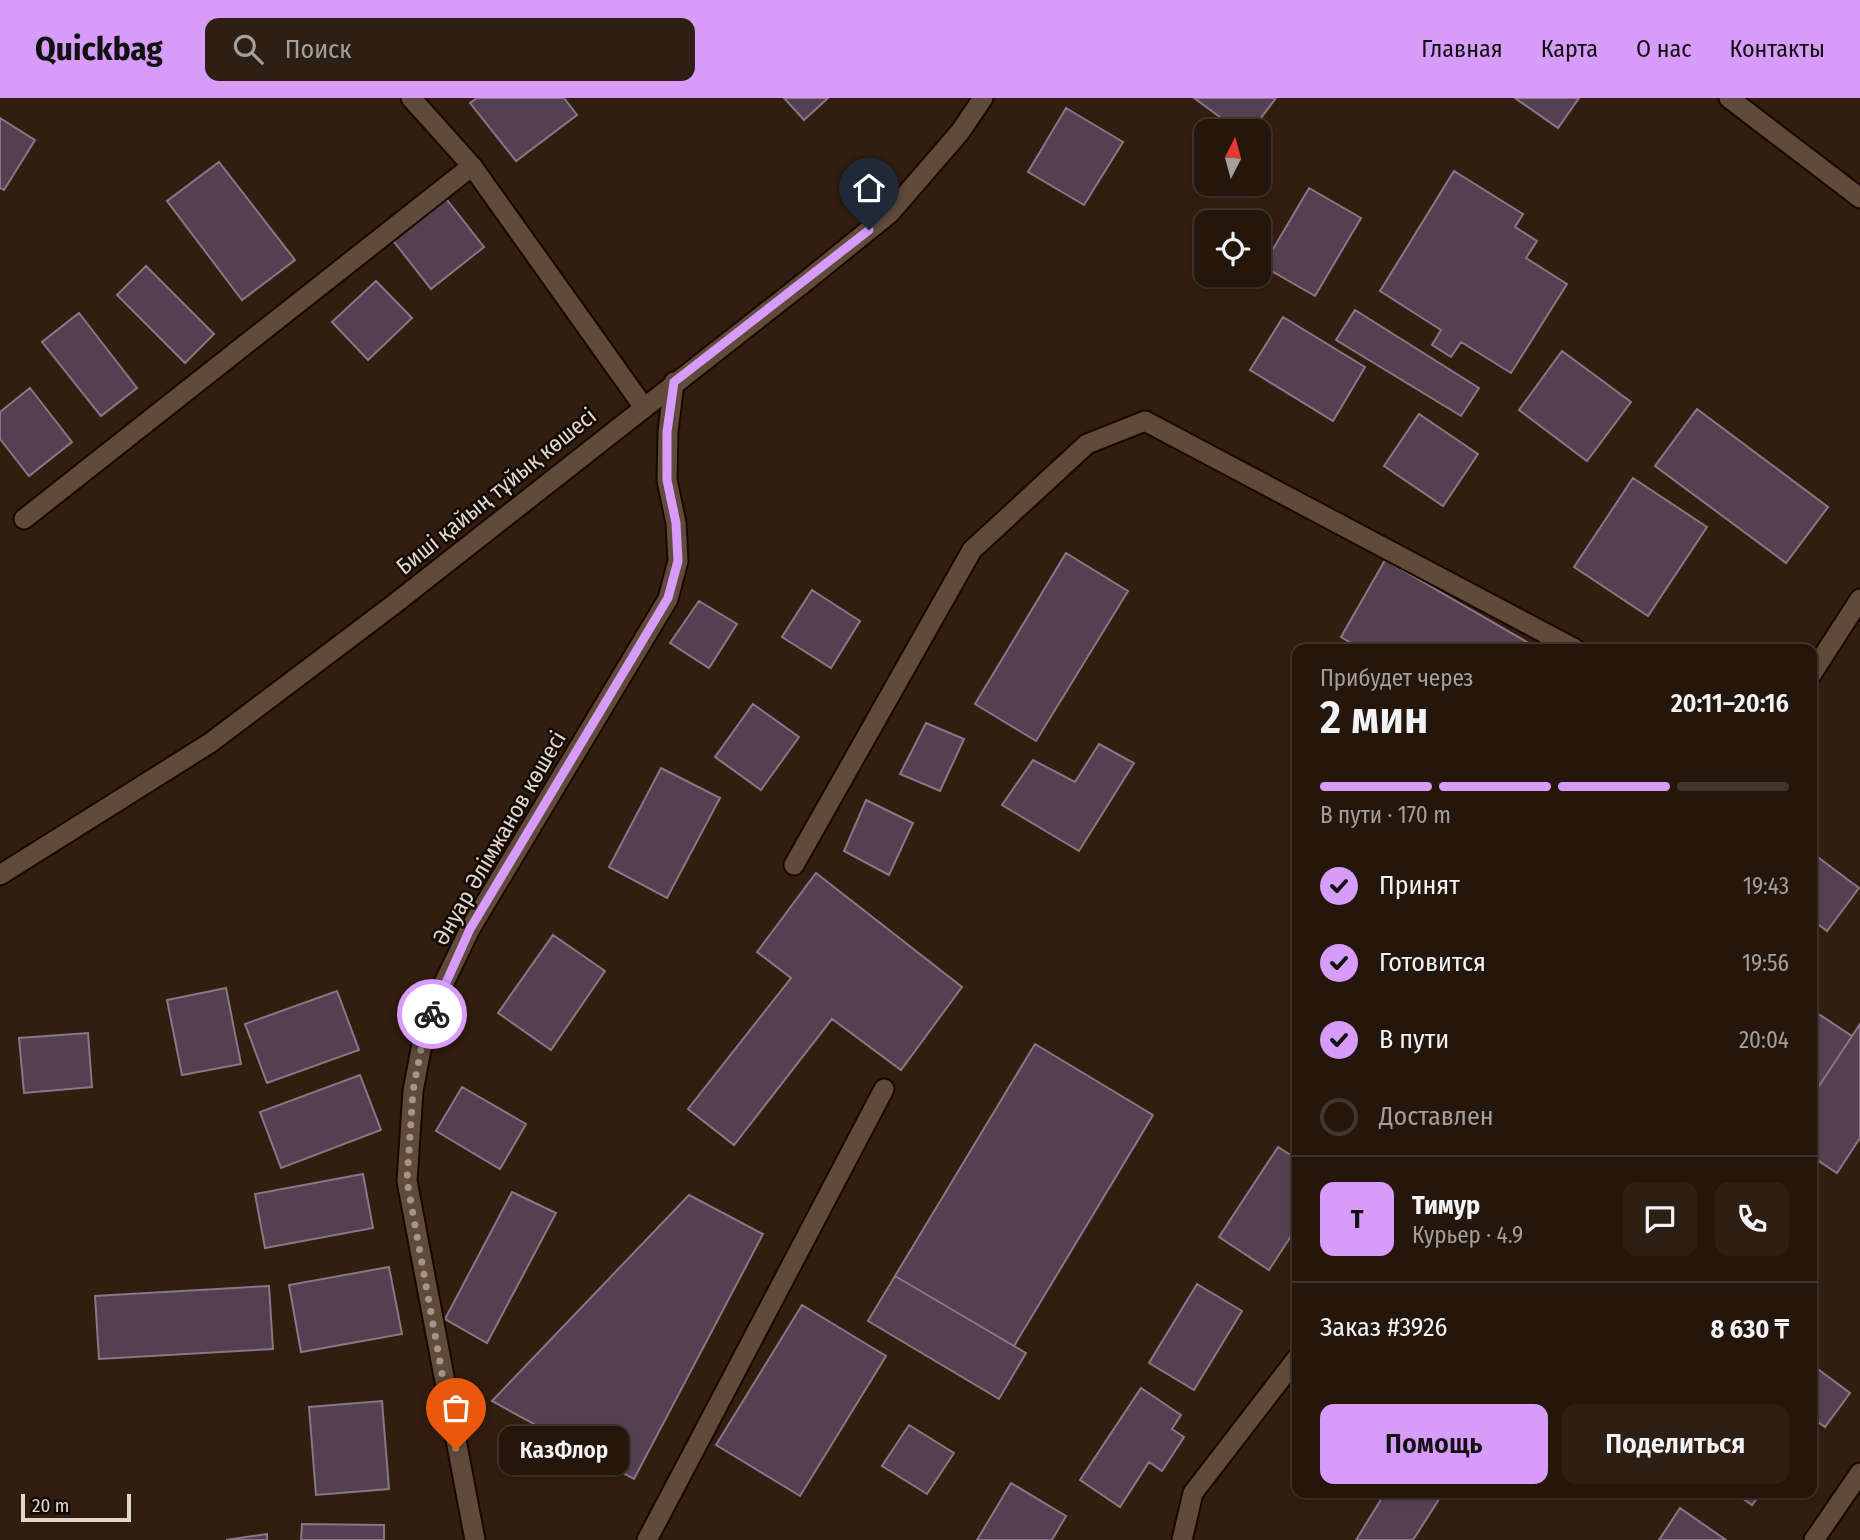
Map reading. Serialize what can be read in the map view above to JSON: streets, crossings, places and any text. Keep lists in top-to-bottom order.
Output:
{
  "streets": {
    "street": ["Биші қайың тұйық көшесі", "Әнуар Әлімжанов көшесі"]
  },
  "crossings": [
    ["Биші қайың тұйық көшесі", "Әнуар Әлімжанов көшесі"]
  ],
  "places": ["КазФлор"],
  "scale_bar": "20 m",
  "north": "top",
  "page": {
    "header": "Quickbag",
    "search": "Поиск",
    "nav": [
      "Главная",
      "Карта",
      "О нас",
      "Контакты"
    ],
    "heading": ["2 мин", "Прибудет через", "20:11–20:16"],
    "panel": [
      "Тимур",
      "Курьер · 4.9",
      "Заказ #3926",
      "8 630 ₸"
    ],
    "bar": "В пути · 170 m",
    "list": [
      ["Принят", "19:43"],
      ["Готовится", "19:56"],
      ["В пути", "20:04"],
      "Доставлен"
    ],
    "round": "Т",
    "buttons": ["Помощь", "Поделиться"],
    "bubble": "КазФлор",
    "scale": "20 m"
  }
}
